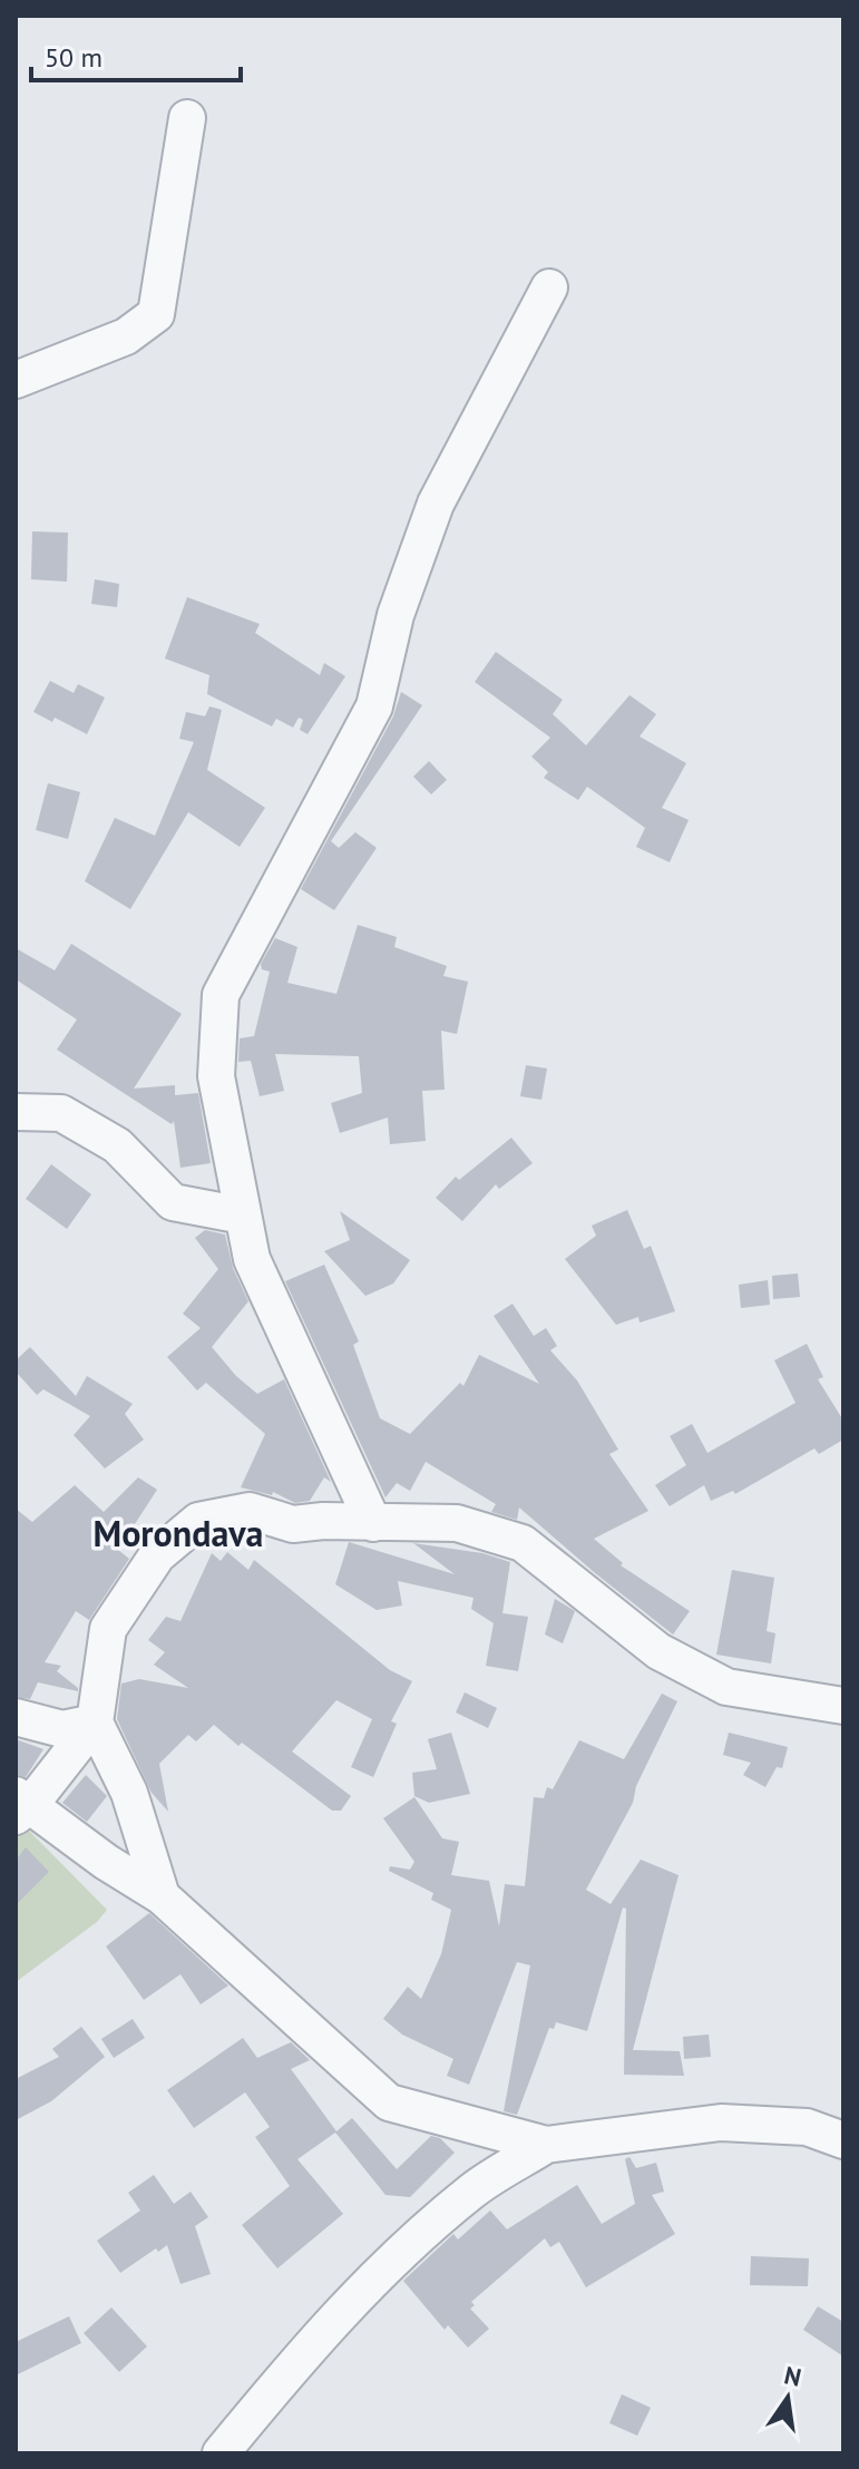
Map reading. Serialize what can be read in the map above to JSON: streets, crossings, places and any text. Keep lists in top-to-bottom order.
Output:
{
  "districts": ["Morondava"],
  "scale_bar": "50 m",
  "north": "top"
}
